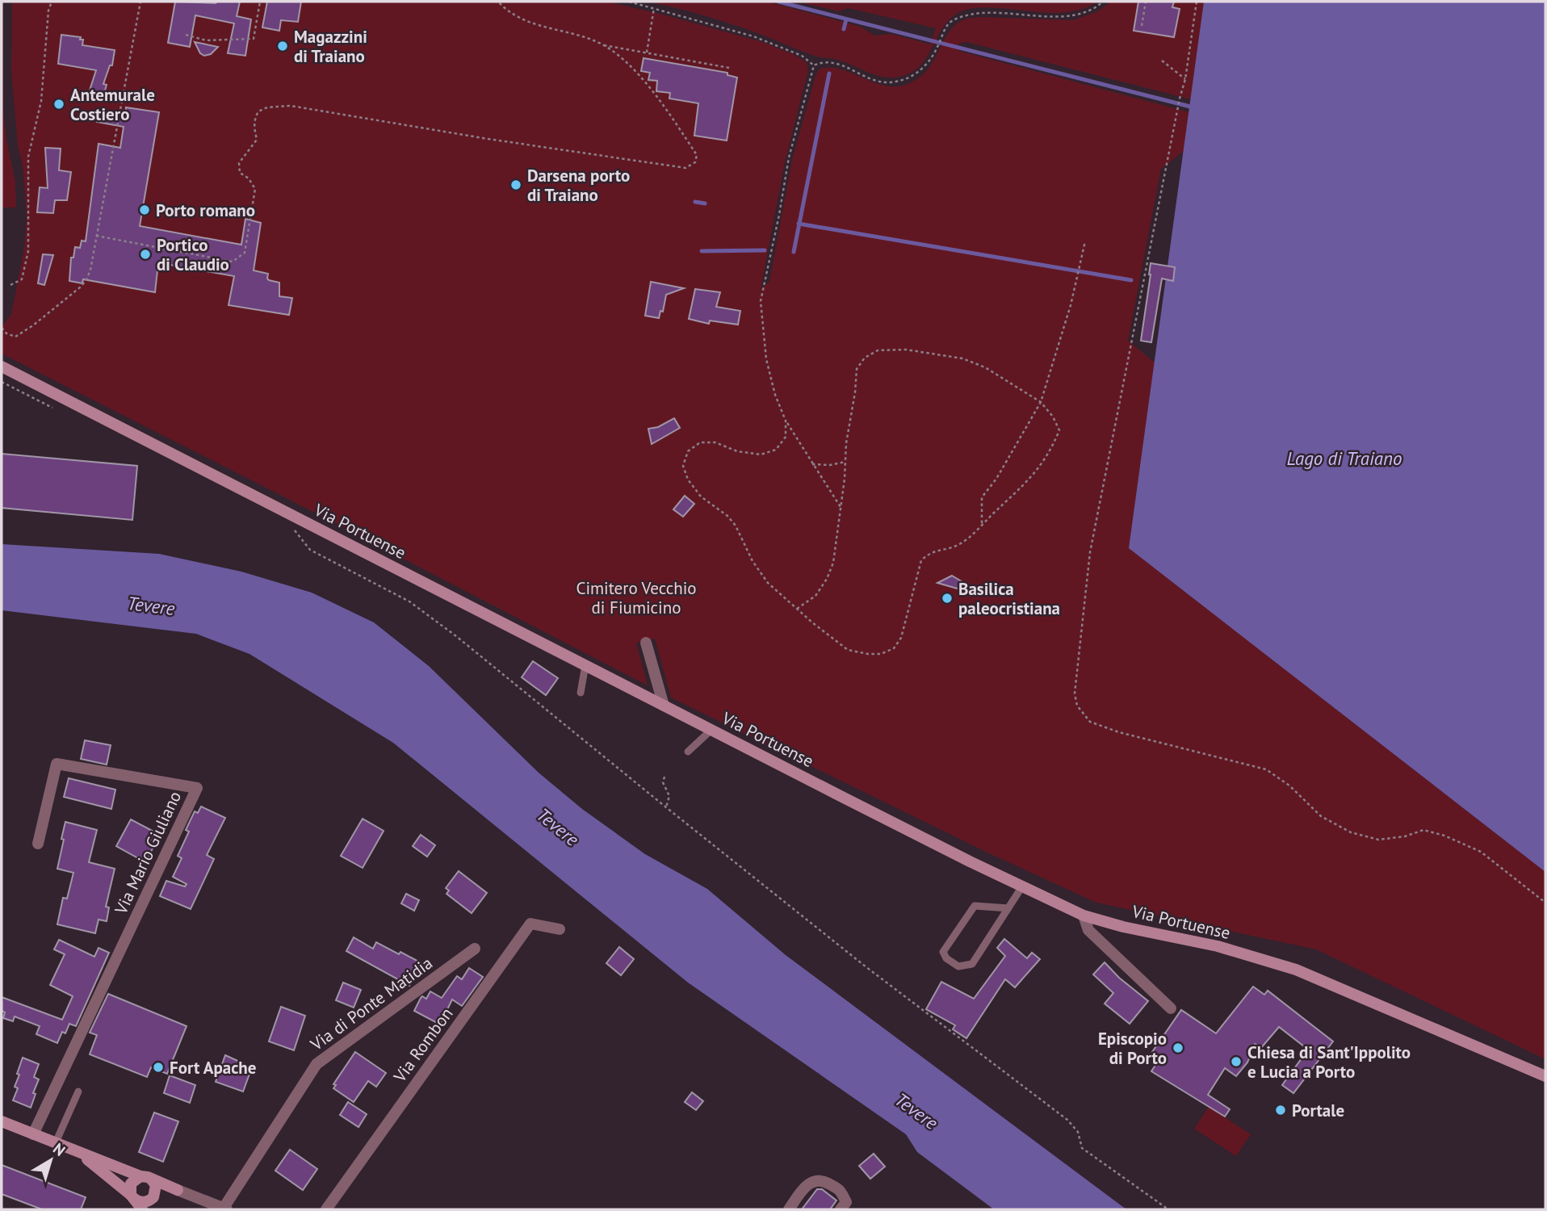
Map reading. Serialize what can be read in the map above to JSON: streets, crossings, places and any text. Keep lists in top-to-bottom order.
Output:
{
  "streets": {
    "street": [
      "Via Portuense",
      "Via Mario Giuliano",
      "Via di Ponte Matidia",
      "Via Rombon"
    ]
  },
  "water": ["Lago di Traiano", "Tevere"],
  "parks": ["Cimitero Vecchio di Fiumicino"],
  "places": [
    "Magazzini di Traiano",
    "Antemurale Costiero",
    "Darsena porto di Traiano",
    "Porto romano",
    "Portico di Claudio",
    "Basilica paleocristiana",
    "Episcopio di Porto",
    "Chiesa di Sant'Ippolito e Lucia a Porto",
    "Fort Apache",
    "Portale"
  ],
  "north": "top right"
}
